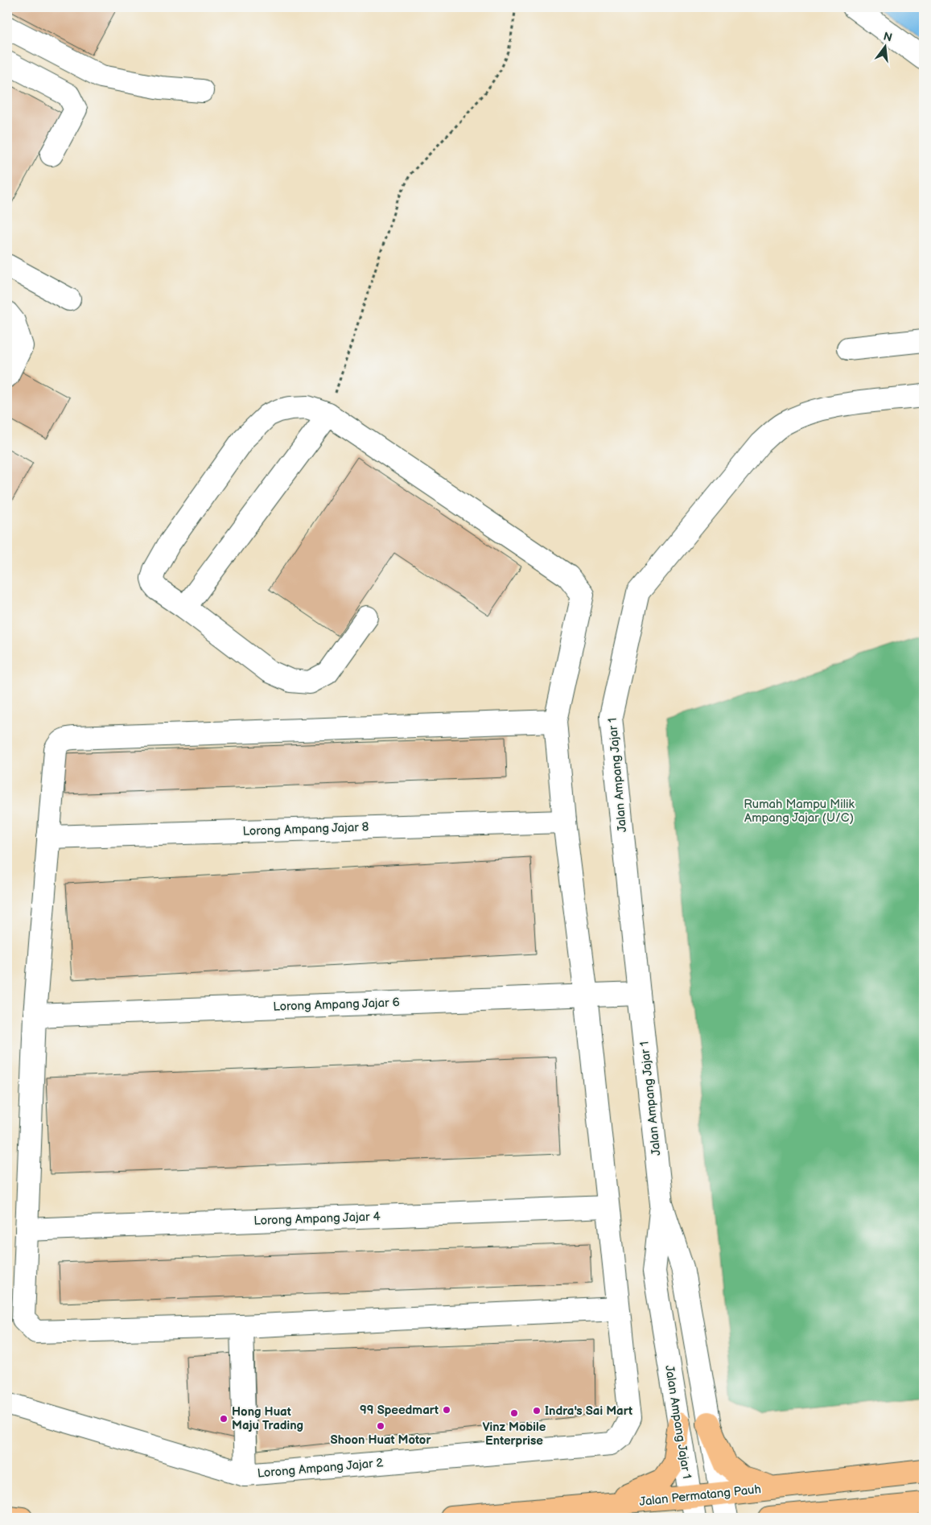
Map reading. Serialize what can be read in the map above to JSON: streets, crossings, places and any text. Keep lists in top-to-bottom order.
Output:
{
  "streets": {
    "main road": ["Jalan Permatang Pauh"],
    "street": [
      "Jalan Ampang Jajar 1",
      "Lorong Ampang Jajar 8",
      "Lorong Ampang Jajar 6",
      "Lorong Ampang Jajar 4",
      "Lorong Ampang Jajar 2"
    ]
  },
  "crossings": [
    ["Jalan Ampang Jajar 1", "Lorong Ampang Jajar 6"],
    ["Jalan Ampang Jajar 1", "Jalan Permatang Pauh"]
  ],
  "parks": ["Rumah Mampu Milik Ampang Jajar (U/C)"],
  "places": [
    "99 Speedmart",
    "Indra's Sai Mart",
    "Vinz Mobile Enterprise",
    "Hong Huat Maju Trading",
    "Shoon Huat Motor"
  ],
  "north": "top"
}
